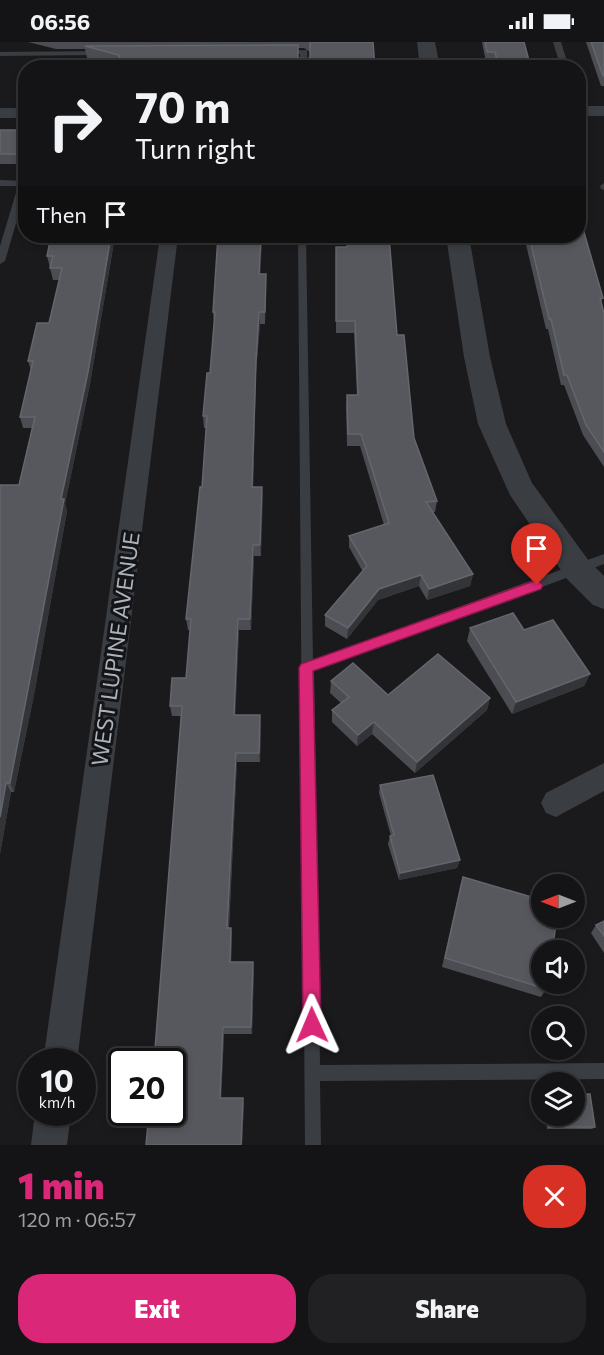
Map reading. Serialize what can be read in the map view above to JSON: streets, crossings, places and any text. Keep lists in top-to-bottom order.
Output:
{
  "streets": {
    "street": ["WEST LUPINE AVENUE"]
  },
  "north": "left",
  "page": {
    "status": "06:56",
    "turn": ["70 m", "Turn right"],
    "then": "Then",
    "speed": "10 km/h",
    "limit": "20",
    "heading": ["1 min", "120 m · 06:57"],
    "buttons": ["Exit", "Share"]
  }
}
